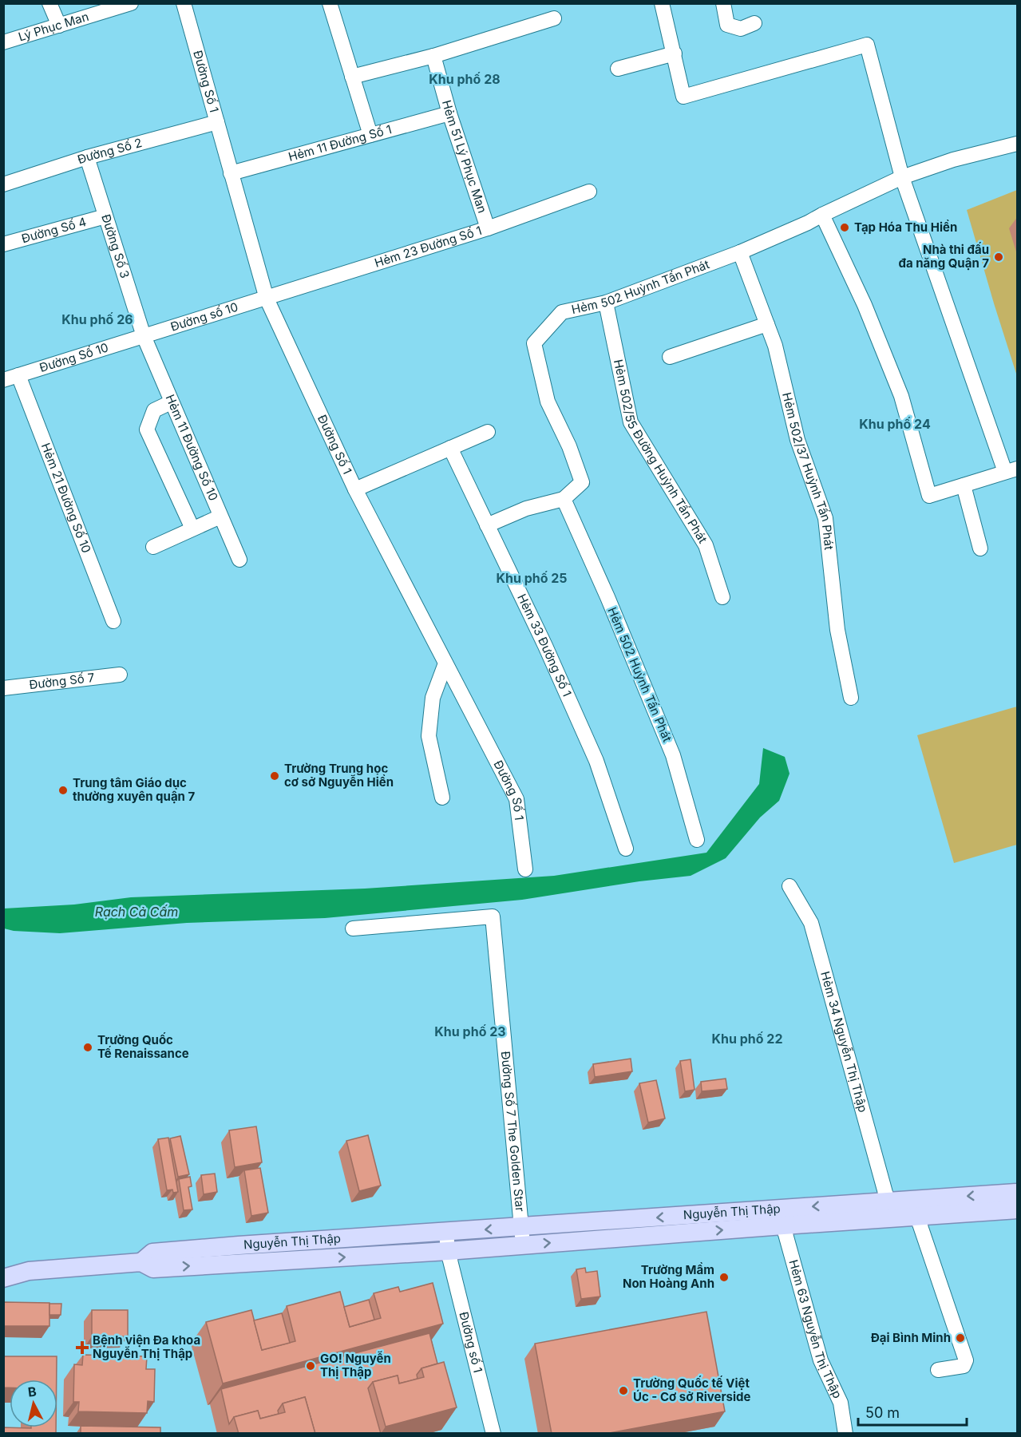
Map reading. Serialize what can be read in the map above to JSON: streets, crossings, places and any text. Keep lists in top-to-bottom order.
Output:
{
  "streets": {
    "main road": ["Nguyễn Thị Thập"],
    "street": [
      "Lý Phục Man",
      "Đường Số 1",
      "Hẻm 11 Đường Số 1",
      "Đường Số 2",
      "Hẻm 51 Lý Phục Man",
      "Đường Số 4",
      "Đường Số 3",
      "Hẻm 23 Đường Số 1",
      "Hẻm 502 Huỳnh Tấn Phát",
      "Đường số 10",
      "Đường Số 10",
      "Hẻm 11 Đường Số 10",
      "Hẻm 502/55 Đường Huỳnh Tấn Phát",
      "Hẻm 502/37 Huỳnh Tấn Phát",
      "Hẻm 21 Đường Số 10",
      "Hẻm 33 Đường Số 1",
      "Đường Số 7",
      "Hẻm 34 Nguyễn Thị Thập",
      "Đường Số 7 The Golden Star",
      "Hẻm 63 Nguyễn Thị Thập",
      "Đường số 1"
    ]
  },
  "crossings": [
    ["Đường Số 1", "Hẻm 11 Đường Số 1"],
    ["Đường Số 1", "Đường Số 2"],
    ["Đường Số 1", "Hẻm 23 Đường Số 1"],
    ["Đường Số 1", "Đường số 10"],
    ["Hẻm 11 Đường Số 1", "Hẻm 51 Lý Phục Man"],
    ["Đường Số 2", "Đường Số 3"],
    ["Hẻm 51 Lý Phục Man", "Hẻm 23 Đường Số 1"],
    ["Đường Số 4", "Đường Số 3"],
    ["Đường Số 3", "Đường số 10"],
    ["Đường Số 3", "Đường Số 10"],
    ["Đường Số 3", "Hẻm 11 Đường Số 10"],
    ["Hẻm 23 Đường Số 1", "Đường số 10"],
    ["Hẻm 502 Huỳnh Tấn Phát", "Hẻm 502/55 Đường Huỳnh Tấn Phát"],
    ["Hẻm 502 Huỳnh Tấn Phát", "Hẻm 502/37 Huỳnh Tấn Phát"],
    ["Đường số 10", "Đường Số 10"],
    ["Đường số 10", "Hẻm 11 Đường Số 10"],
    ["Đường Số 10", "Hẻm 11 Đường Số 10"],
    ["Đường Số 10", "Hẻm 21 Đường Số 10"],
    ["Hẻm 34 Nguyễn Thị Thập", "Nguyễn Thị Thập"],
    ["Đường Số 7 The Golden Star", "Nguyễn Thị Thập"],
    ["Nguyễn Thị Thập", "Hẻm 63 Nguyễn Thị Thập"],
    ["Nguyễn Thị Thập", "Đường số 1"]
  ],
  "districts": [
    "Khu phố 28",
    "Khu phố 26",
    "Khu phố 24",
    "Khu phố 25",
    "Khu phố 23",
    "Khu phố 22"
  ],
  "water": ["Rạch Cả Cấm"],
  "places": {
    "other": [
      "Tạp Hóa Thu Hiền",
      "Nhà thi đấu đa năng Quận 7",
      "Trường Trung học cơ sở Nguyễn Hiền",
      "Trung tâm Giáo dục thường xuyên quận 7",
      "Trường Quốc Tế Renaissance",
      "Trường Mầm Non Hoàng Anh",
      "Đại Bình Minh",
      "GO! Nguyễn Thị Thập",
      "Trường Quốc tế Việt Úc - Cơ sở Riverside"
    ],
    "health": ["Bệnh viện Đa khoa Nguyễn Thị Thập"]
  },
  "scale_bar": "50 m",
  "north": "top"
}
